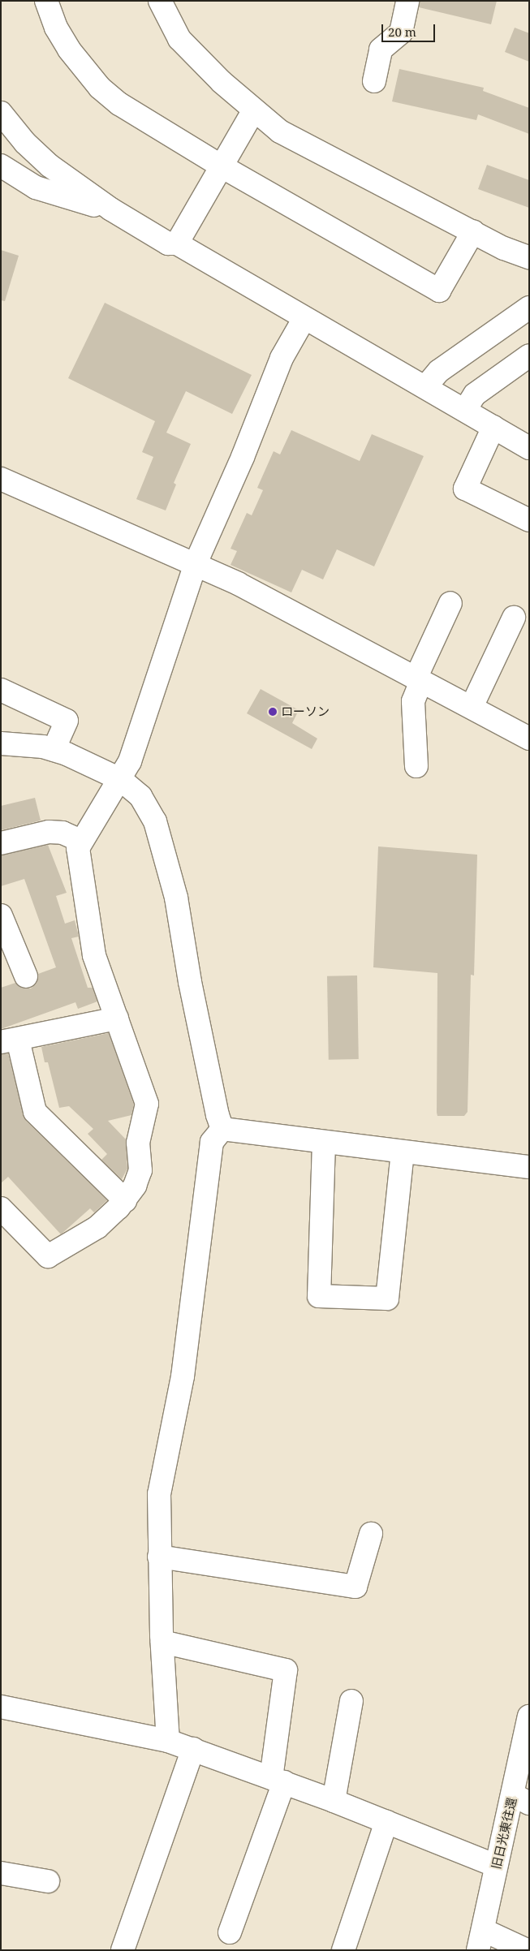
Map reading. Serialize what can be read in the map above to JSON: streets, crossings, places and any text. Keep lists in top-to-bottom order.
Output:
{
  "streets": {
    "street": ["旧日光東往還"]
  },
  "places": ["ローソン"],
  "scale_bar": "20 m"
}
